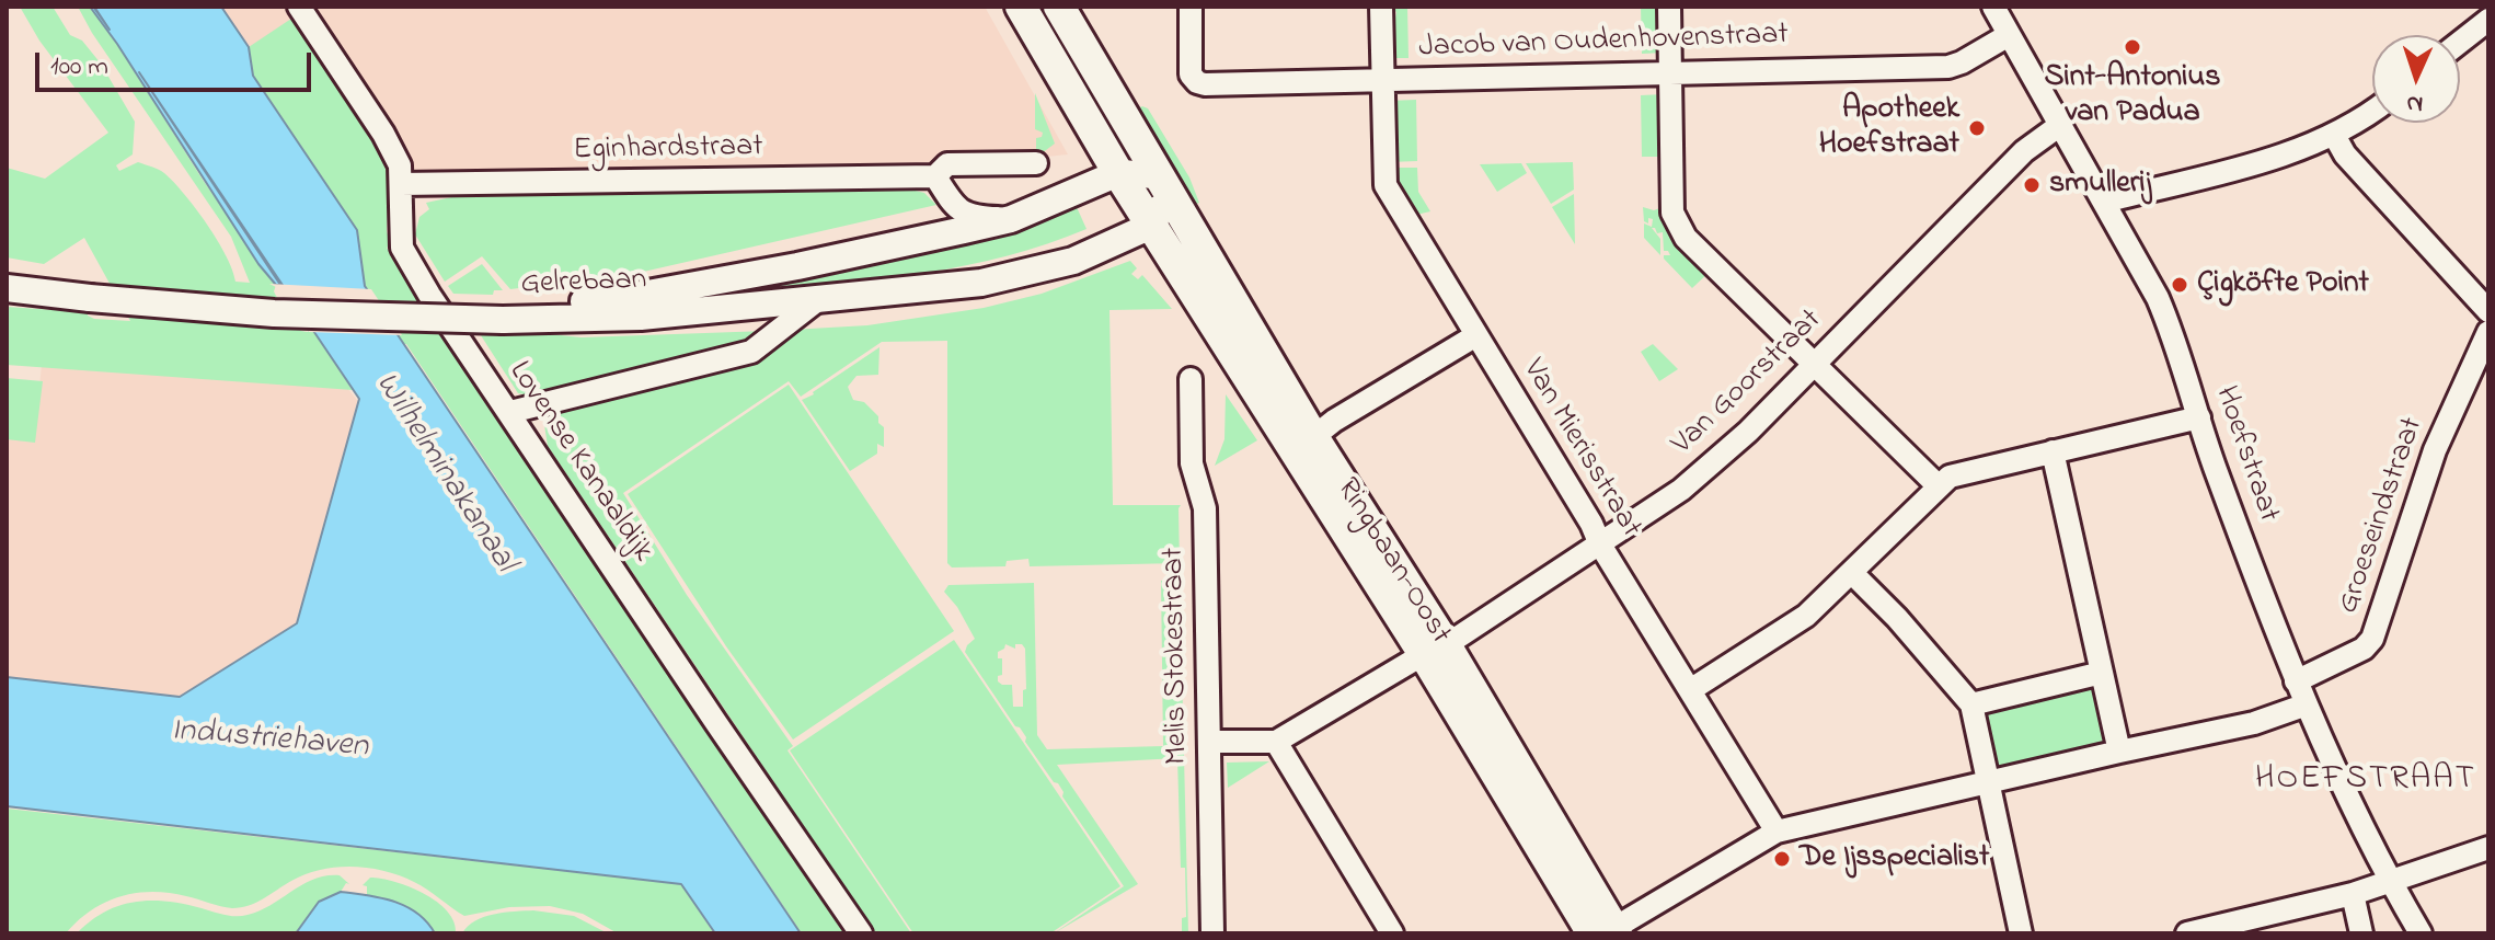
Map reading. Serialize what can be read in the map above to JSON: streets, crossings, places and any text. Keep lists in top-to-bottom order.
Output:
{
  "streets": {
    "main road": ["Ringbaan-Oost"],
    "street": [
      "Jacob van Oudenhovenstraat",
      "Eginhardstraat",
      "Gelrebaan",
      "Van Goorstraat",
      "Van Mierisstraat",
      "Hoefstraat",
      "Lovense Kanaaldijk",
      "Groeseindstraat",
      "Melis Stokestraat"
    ]
  },
  "crossings": [
    ["Jacob van Oudenhovenstraat", "Van Mierisstraat"],
    ["Jacob van Oudenhovenstraat", "Hoefstraat"],
    ["Eginhardstraat", "Lovense Kanaaldijk"],
    ["Gelrebaan", "Ringbaan-Oost"],
    ["Van Goorstraat", "Van Mierisstraat"],
    ["Van Goorstraat", "Hoefstraat"],
    ["Van Goorstraat", "Ringbaan-Oost"],
    ["Hoefstraat", "Groeseindstraat"]
  ],
  "districts": ["HOEFSTRAAT"],
  "water": ["Wilhelminakanaal", "Industriehaven"],
  "places": [
    "Sint-Antonius van Padua",
    "Apotheek Hoefstraat",
    "smullerij",
    "Çigköfte Point",
    "De Ijsspecialist"
  ],
  "scale_bar": "100 m",
  "north": "bottom"
}
